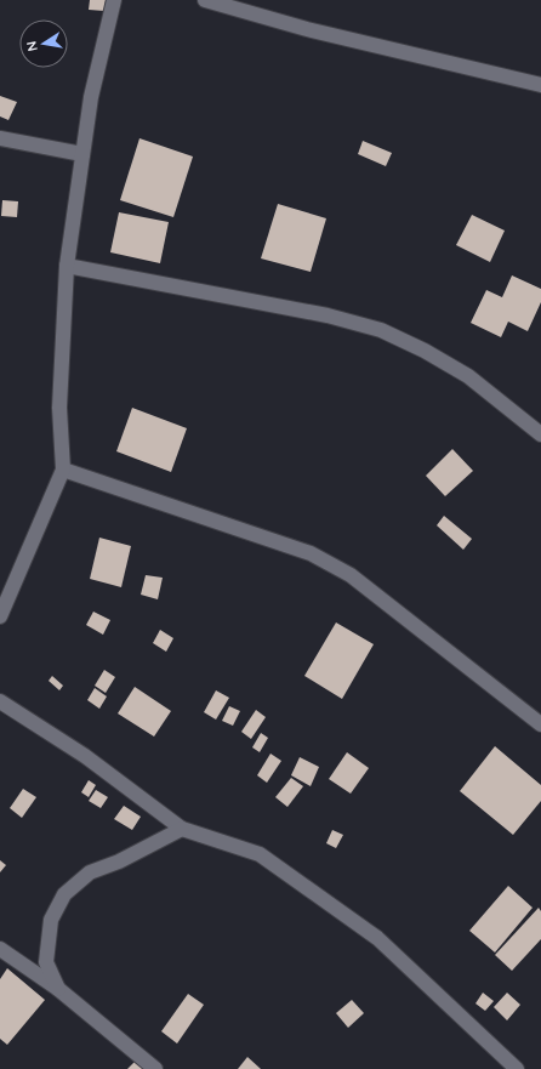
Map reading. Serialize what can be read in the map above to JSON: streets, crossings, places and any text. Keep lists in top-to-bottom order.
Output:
{
  "north": "left"
}
